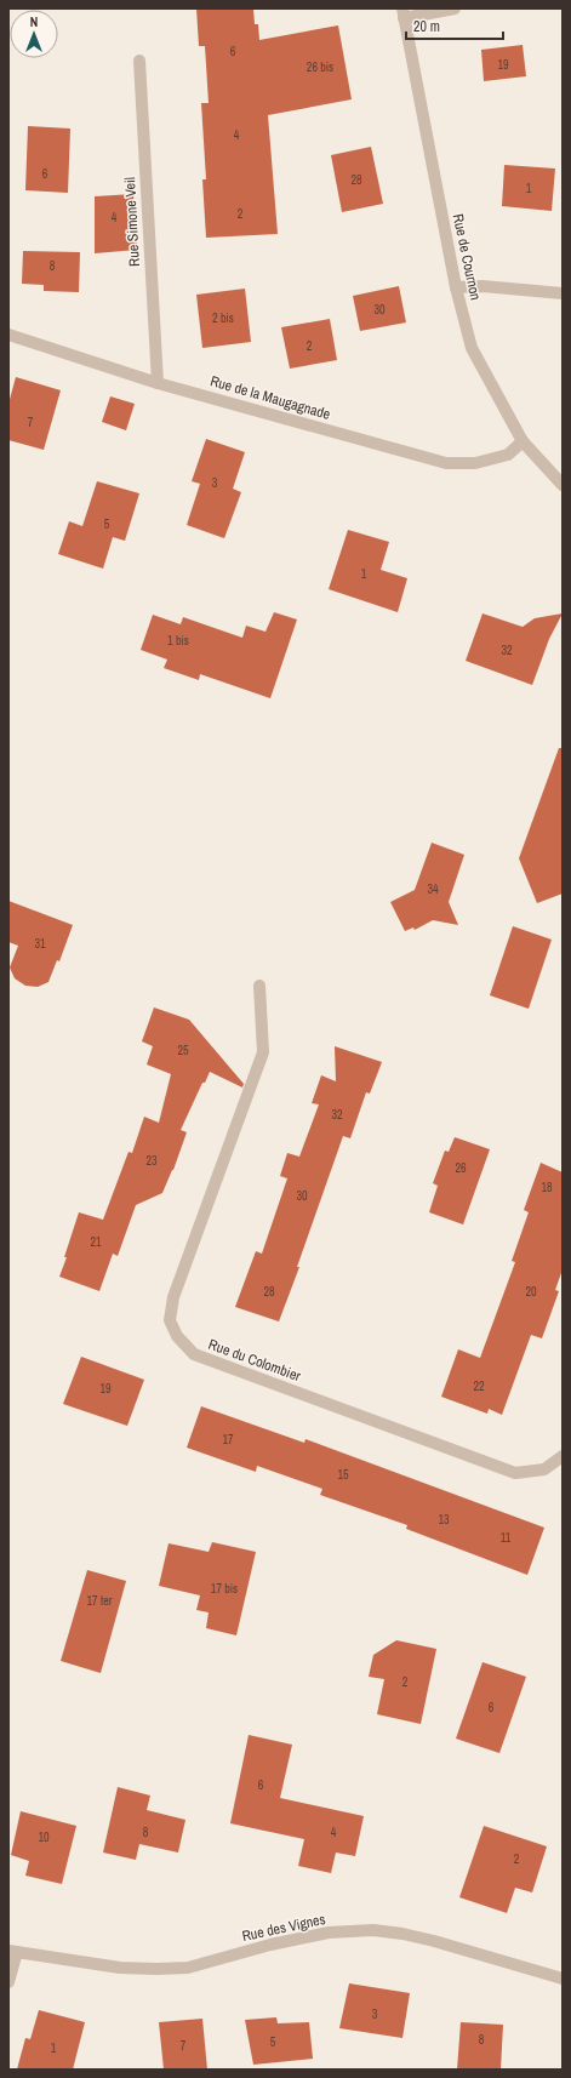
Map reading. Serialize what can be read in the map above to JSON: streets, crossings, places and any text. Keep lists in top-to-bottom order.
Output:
{
  "streets": {
    "street": [
      "Rue Simone Veil",
      "Rue de Cournon",
      "Rue de la Maugagnade",
      "Rue du Colombier",
      "Rue des Vignes"
    ]
  },
  "crossings": [
    ["Rue Simone Veil", "Rue de la Maugagnade"],
    ["Rue de Cournon", "Rue de la Maugagnade"]
  ],
  "house_numbers": [
    "6",
    "19",
    "26 bis",
    "4",
    "6",
    "28",
    "1",
    "2",
    "4",
    "8",
    "30",
    "2 bis",
    "2",
    "7",
    "3",
    "5",
    "1",
    "1 bis",
    "32",
    "34",
    "31",
    "25",
    "32",
    "23",
    "26",
    "18",
    "30",
    "21",
    "28",
    "20",
    "22",
    "19",
    "17",
    "15",
    "13",
    "11",
    "17 bis",
    "17 ter",
    "2",
    "6",
    "6",
    "8",
    "4",
    "10",
    "2",
    "3",
    "8",
    "5",
    "7",
    "1"
  ],
  "scale_bar": "20 m",
  "north": "top"
}
